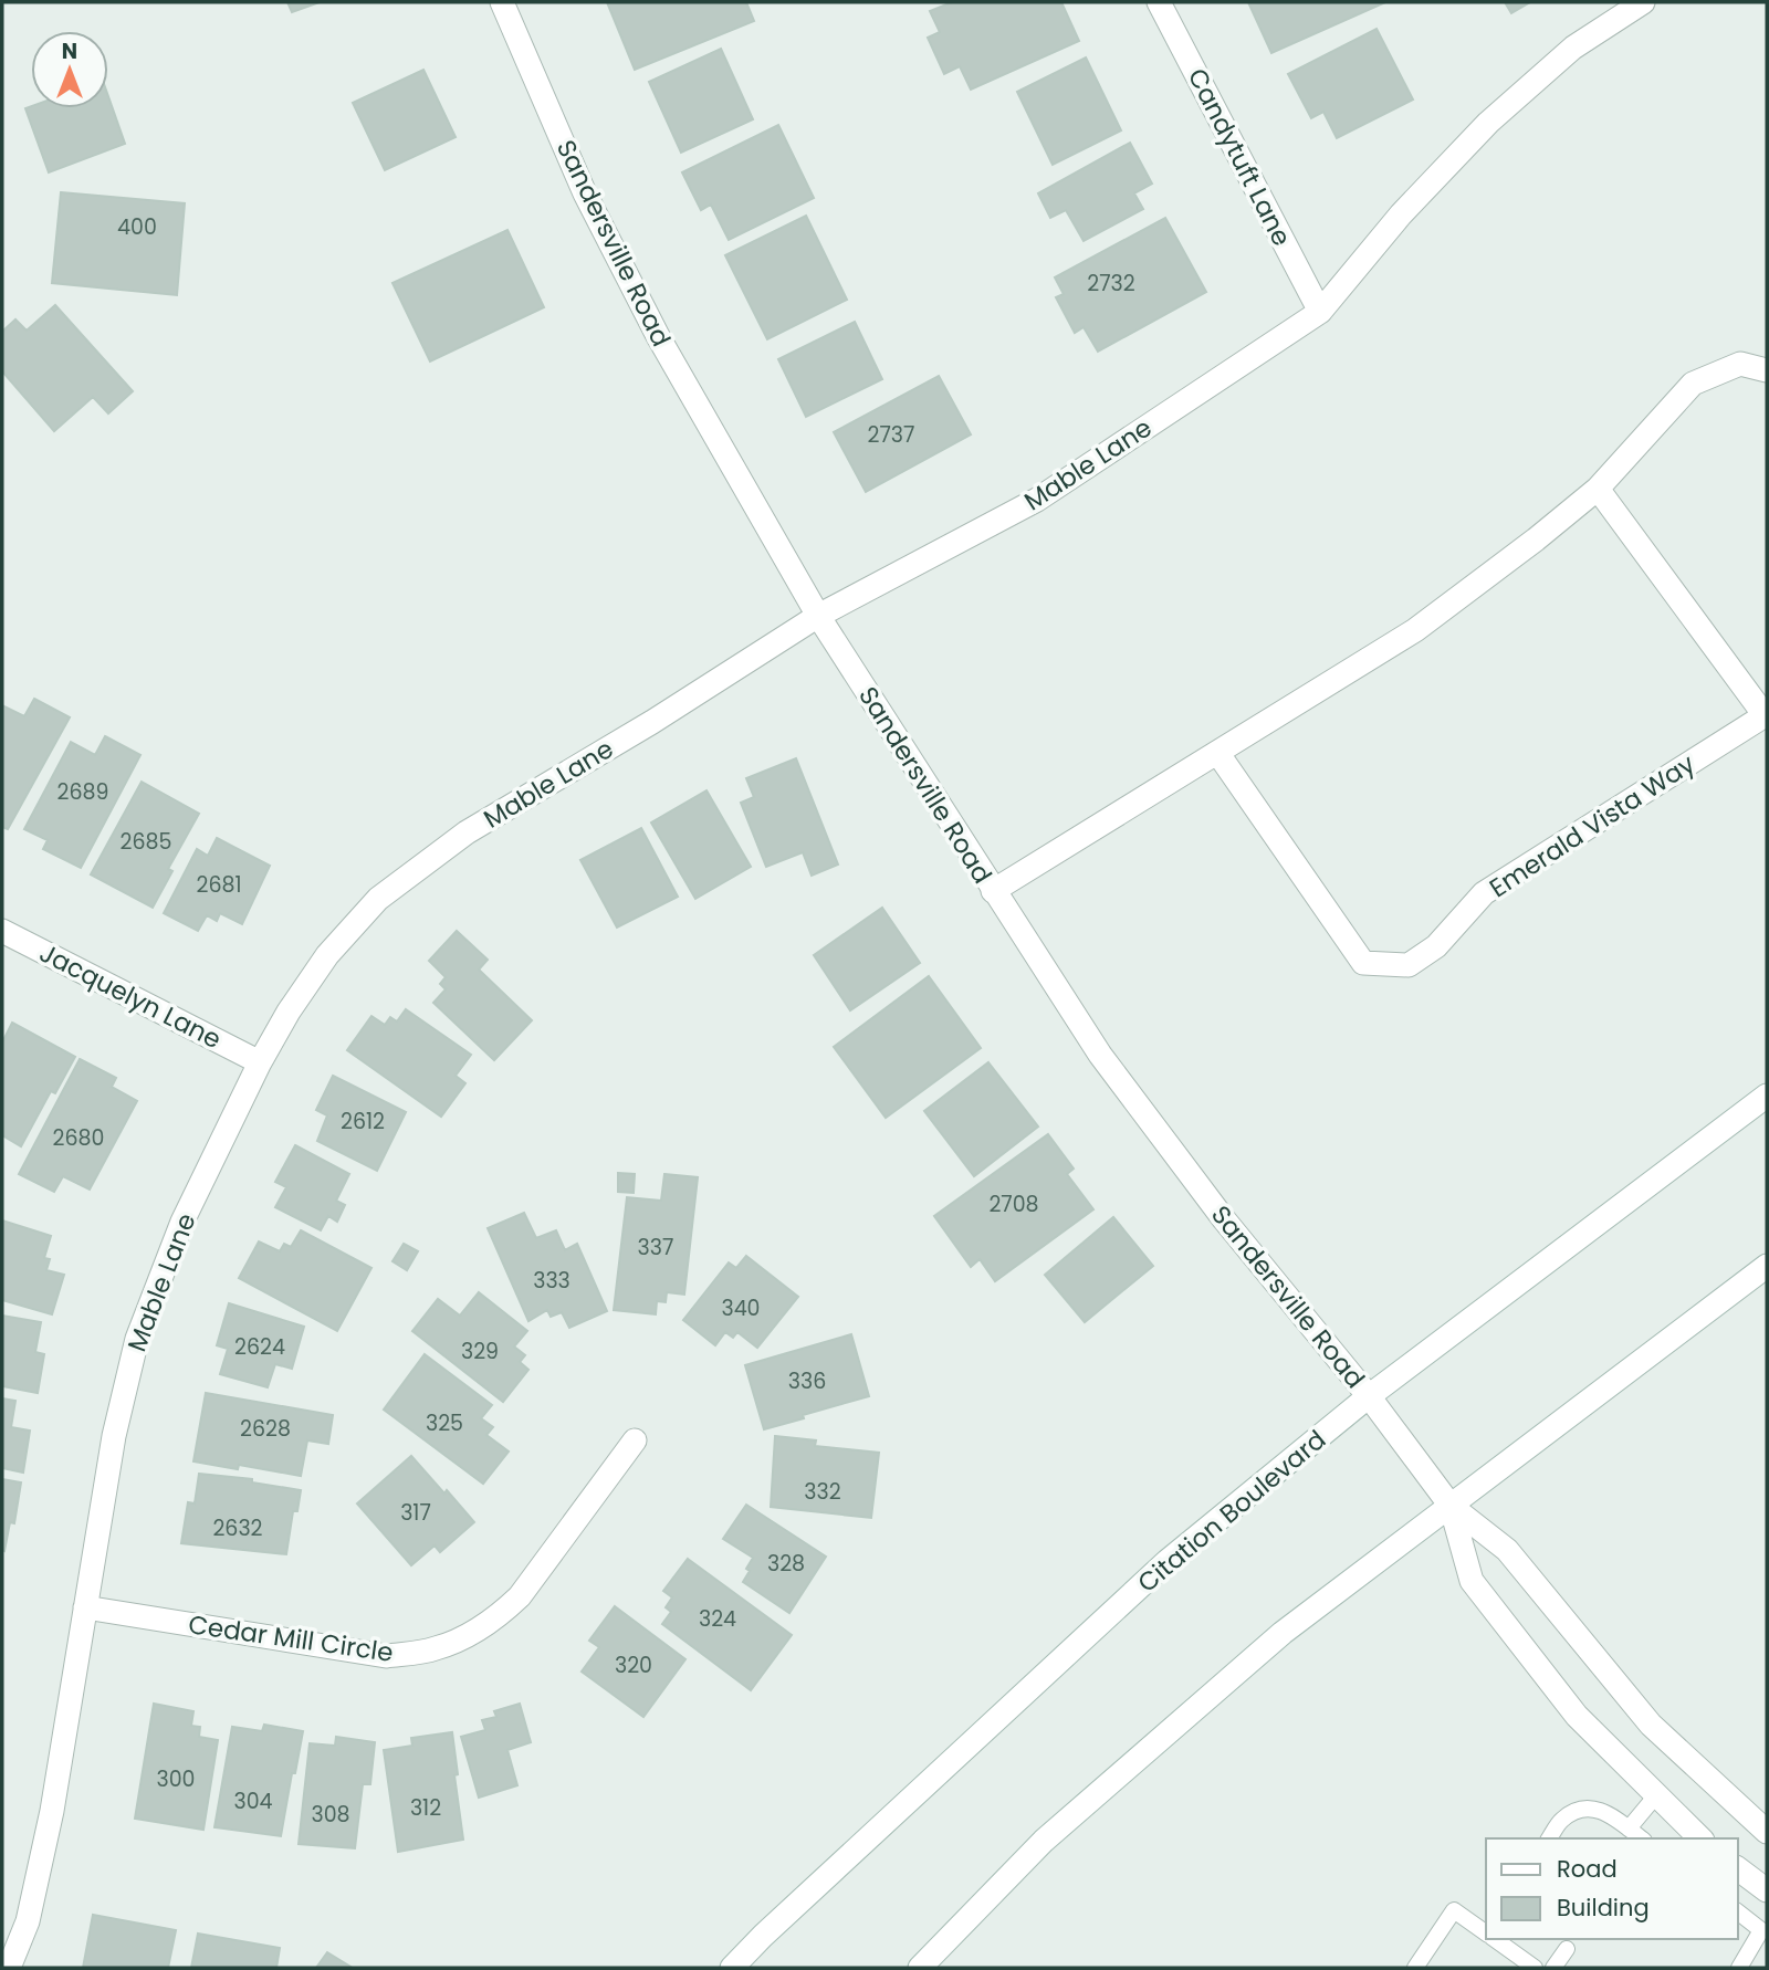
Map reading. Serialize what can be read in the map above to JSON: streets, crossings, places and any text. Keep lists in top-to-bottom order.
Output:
{
  "streets": {
    "street": [
      "Candytuft Lane",
      "Sandersville Road",
      "Mable Lane",
      "Emerald Vista Way",
      "Jacquelyn Lane",
      "Citation Boulevard",
      "Cedar Mill Circle"
    ]
  },
  "crossings": [
    ["Candytuft Lane", "Mable Lane"],
    ["Sandersville Road", "Mable Lane"],
    ["Sandersville Road", "Citation Boulevard"],
    ["Mable Lane", "Jacquelyn Lane"],
    ["Mable Lane", "Cedar Mill Circle"]
  ],
  "house_numbers": [
    "400",
    "2732",
    "2737",
    "2689",
    "2685",
    "2681",
    "2612",
    "2680",
    "2708",
    "337",
    "333",
    "340",
    "2624",
    "329",
    "336",
    "325",
    "2628",
    "332",
    "317",
    "2632",
    "328",
    "324",
    "320",
    "300",
    "304",
    "312",
    "308"
  ],
  "legend": ["Road", "Building"],
  "north": "top"
}
